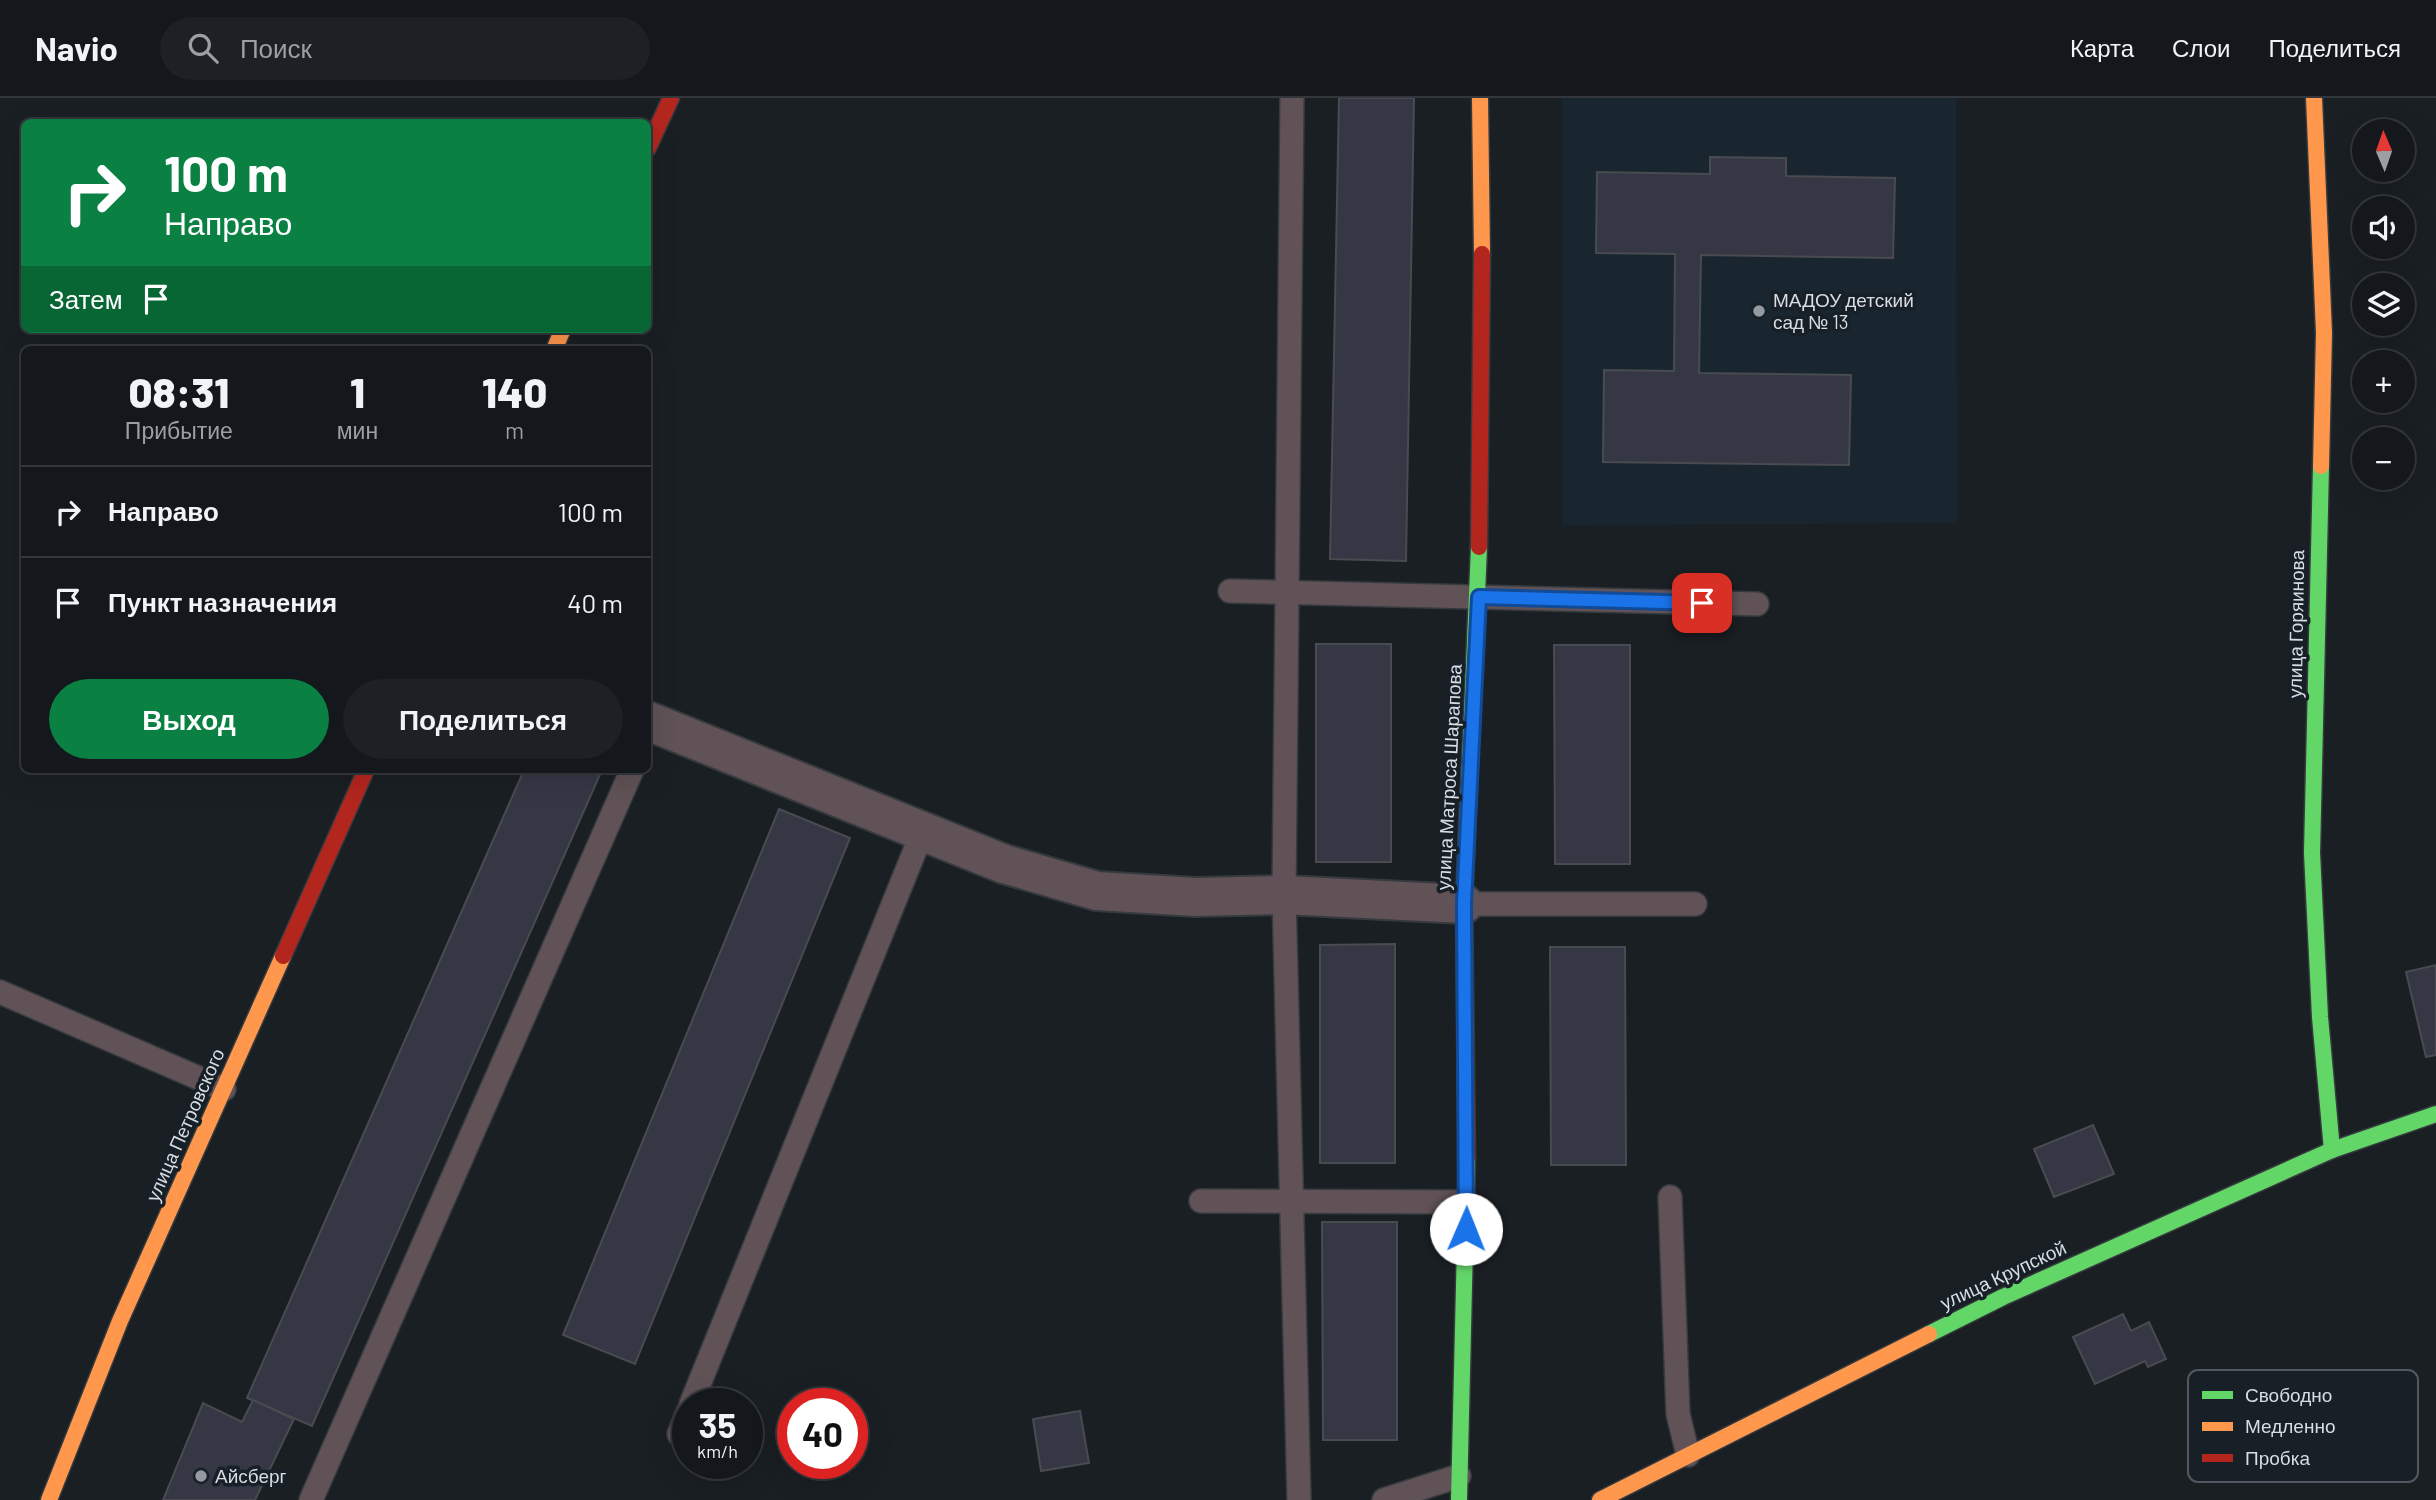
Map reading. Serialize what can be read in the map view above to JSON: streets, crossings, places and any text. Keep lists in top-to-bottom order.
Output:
{
  "streets": {
    "street": [
      "улица Горяинова",
      "улица Матроса Шарапова",
      "улица Петровского",
      "улица Крупской"
    ]
  },
  "crossings": [
    ["улица Горяинова", "улица Крупской"]
  ],
  "places": ["МАДОУ детский сад № 13", "Айсберг"],
  "legend": ["Свободно", "Медленно", "Пробка"],
  "north": "top",
  "page": {
    "header": "Navio",
    "search": "Поиск",
    "nav": ["Карта", "Слои", "Поделиться"],
    "map_buttons": ["+", "−"],
    "turn": ["100 m", "Направо"],
    "then": "Затем",
    "eta": [
      "08:31",
      "Прибытие",
      "1",
      "мин",
      "140",
      "m"
    ],
    "list": [
      {
        "name": "Направо",
        "value": "100 m"
      },
      {
        "name": "Пункт назначения",
        "value": "40 m"
      }
    ],
    "buttons": ["Выход", "Поделиться"],
    "speed": "35 km/h",
    "limit": "40"
  }
}
